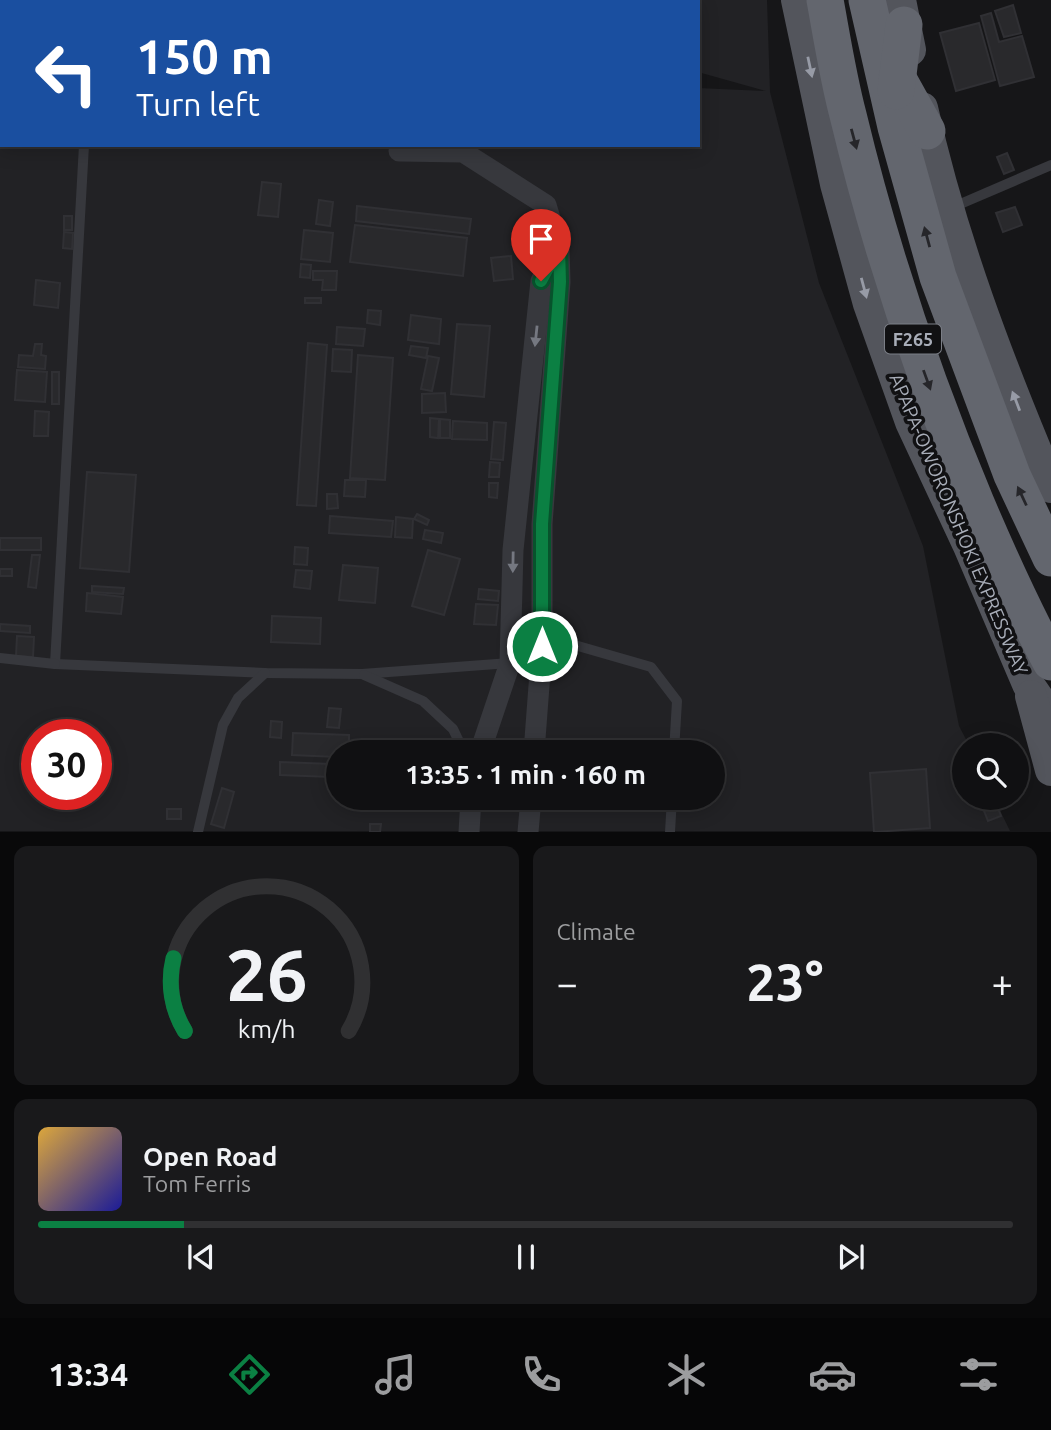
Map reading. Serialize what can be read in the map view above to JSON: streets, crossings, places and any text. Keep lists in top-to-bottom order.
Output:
{
  "streets": {
    "highway": ["F265", "APAPA-OWORONSHOKI EXPRESSWAY"]
  },
  "page": {
    "turn": ["150 m", "Turn left"],
    "limit": "30",
    "trip": "13:35 · 1 min · 160 m",
    "tile": "Climate",
    "heat": ["−", "23°", "+"],
    "song": ["Open Road", "Tom Ferris"],
    "tabs": "13:34",
    "gauge": ["26", "km/h"]
  }
}
